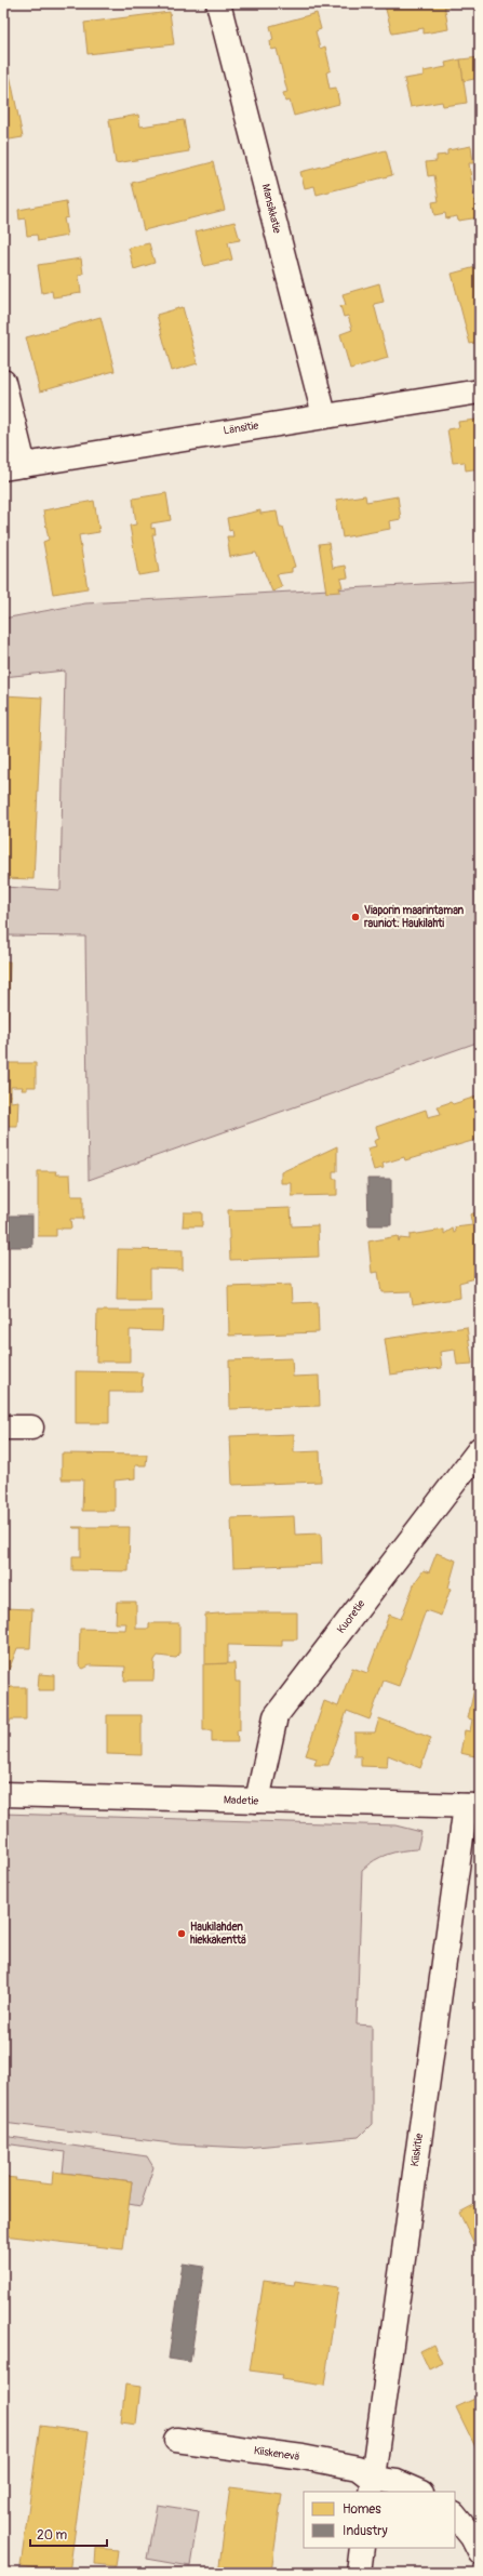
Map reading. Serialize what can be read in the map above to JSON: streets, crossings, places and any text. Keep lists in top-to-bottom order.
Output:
{
  "streets": {
    "street": [
      "Mansikkatie",
      "Länsitie",
      "Kuoretie",
      "Madetie",
      "Kiiskitie",
      "Kiiskenevä"
    ]
  },
  "crossings": [
    ["Mansikkatie", "Länsitie"],
    ["Kuoretie", "Madetie"],
    ["Madetie", "Kiiskitie"],
    ["Kiiskitie", "Kiiskenevä"]
  ],
  "places": ["Viaporin maarintaman rauniot: Haukilahti", "Haukilahden hiekkakenttä"],
  "legend": ["Homes", "Industry"],
  "scale_bar": "20 m"
}
